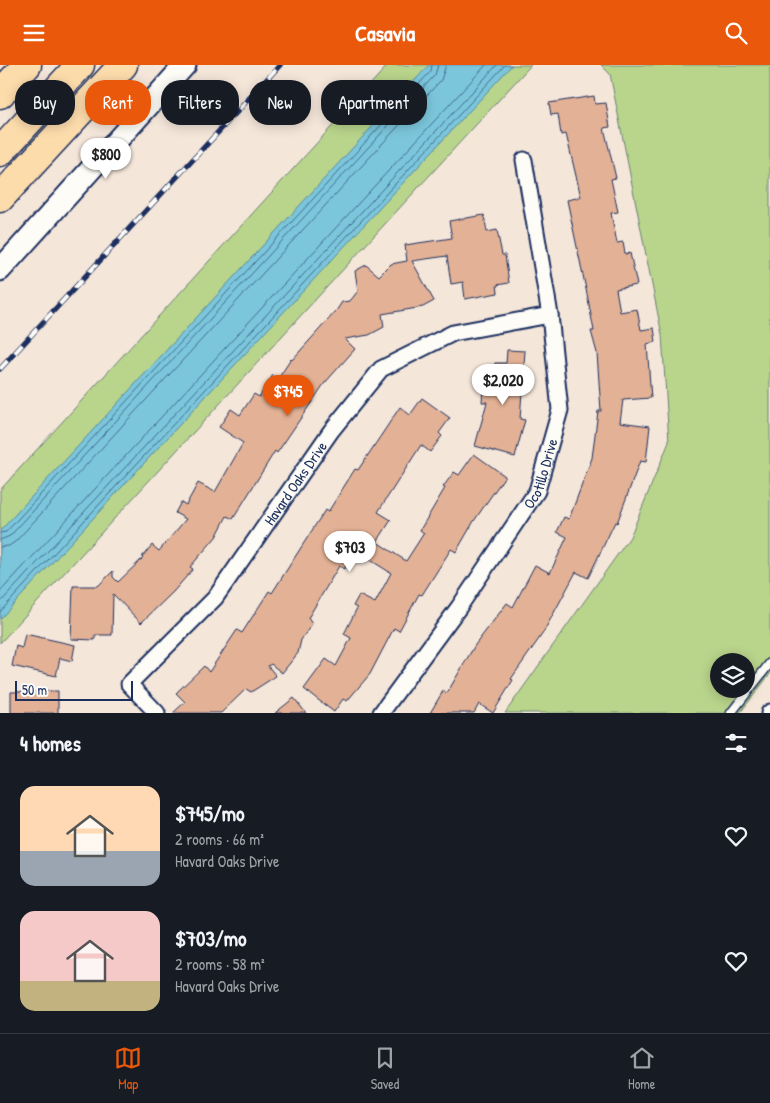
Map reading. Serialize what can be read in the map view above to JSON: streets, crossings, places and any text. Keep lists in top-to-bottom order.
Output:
{
  "streets": {
    "street": ["Ocotillo Drive", "Havard Oaks Drive"]
  },
  "crossings": [
    ["Ocotillo Drive", "Havard Oaks Drive"]
  ],
  "scale_bar": "50 m",
  "page": {
    "header": "Casavia",
    "chip": [
      "Buy",
      "Rent",
      "Filters",
      "New",
      "Apartment"
    ],
    "price": [
      "$800",
      "$2,020",
      "$745",
      "$703"
    ],
    "scale": "50 m",
    "heading": "4 homes",
    "list": [
      {
        "name": "$745/mo",
        "note": "2 rooms · 66 m² · Havard Oaks Drive"
      },
      {
        "name": "$703/mo",
        "note": "2 rooms · 58 m² · Havard Oaks Drive"
      }
    ],
    "tabs": ["Map", "Saved", "Home"]
  }
}
